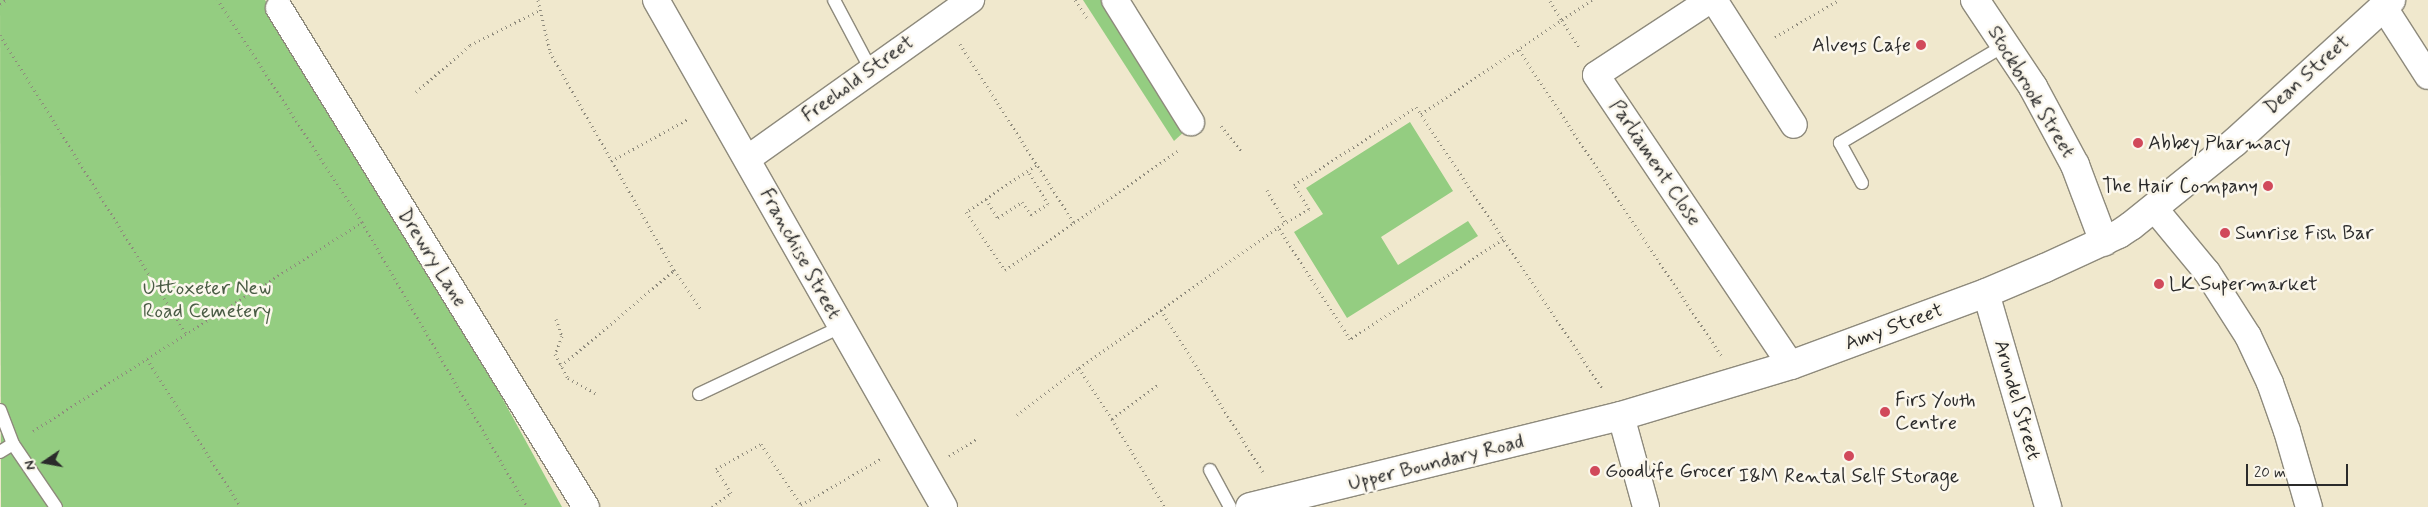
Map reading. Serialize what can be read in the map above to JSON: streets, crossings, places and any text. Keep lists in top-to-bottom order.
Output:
{
  "streets": {
    "street": [
      "Dean Street",
      "Freehold Street",
      "Stockbrook Street",
      "Parliament Close",
      "Franchise Street",
      "Drewry Lane",
      "Amy Street",
      "Arundel Street",
      "Upper Boundary Road"
    ]
  },
  "crossings": [
    ["Dean Street", "Amy Street"],
    ["Freehold Street", "Franchise Street"],
    ["Stockbrook Street", "Amy Street"],
    ["Parliament Close", "Amy Street"],
    ["Amy Street", "Arundel Street"],
    ["Amy Street", "Upper Boundary Road"]
  ],
  "parks": ["Uttoxeter New Road Cemetery"],
  "places": [
    "Alveys Cafe",
    "Abbey Pharmacy",
    "The Hair Company",
    "Sunrise Fish Bar",
    "LK Supermarket",
    "Firs Youth Centre",
    "I&M Rental Self Storage",
    "Goodlife Grocer"
  ],
  "scale_bar": "20 m",
  "north": "left"
}
